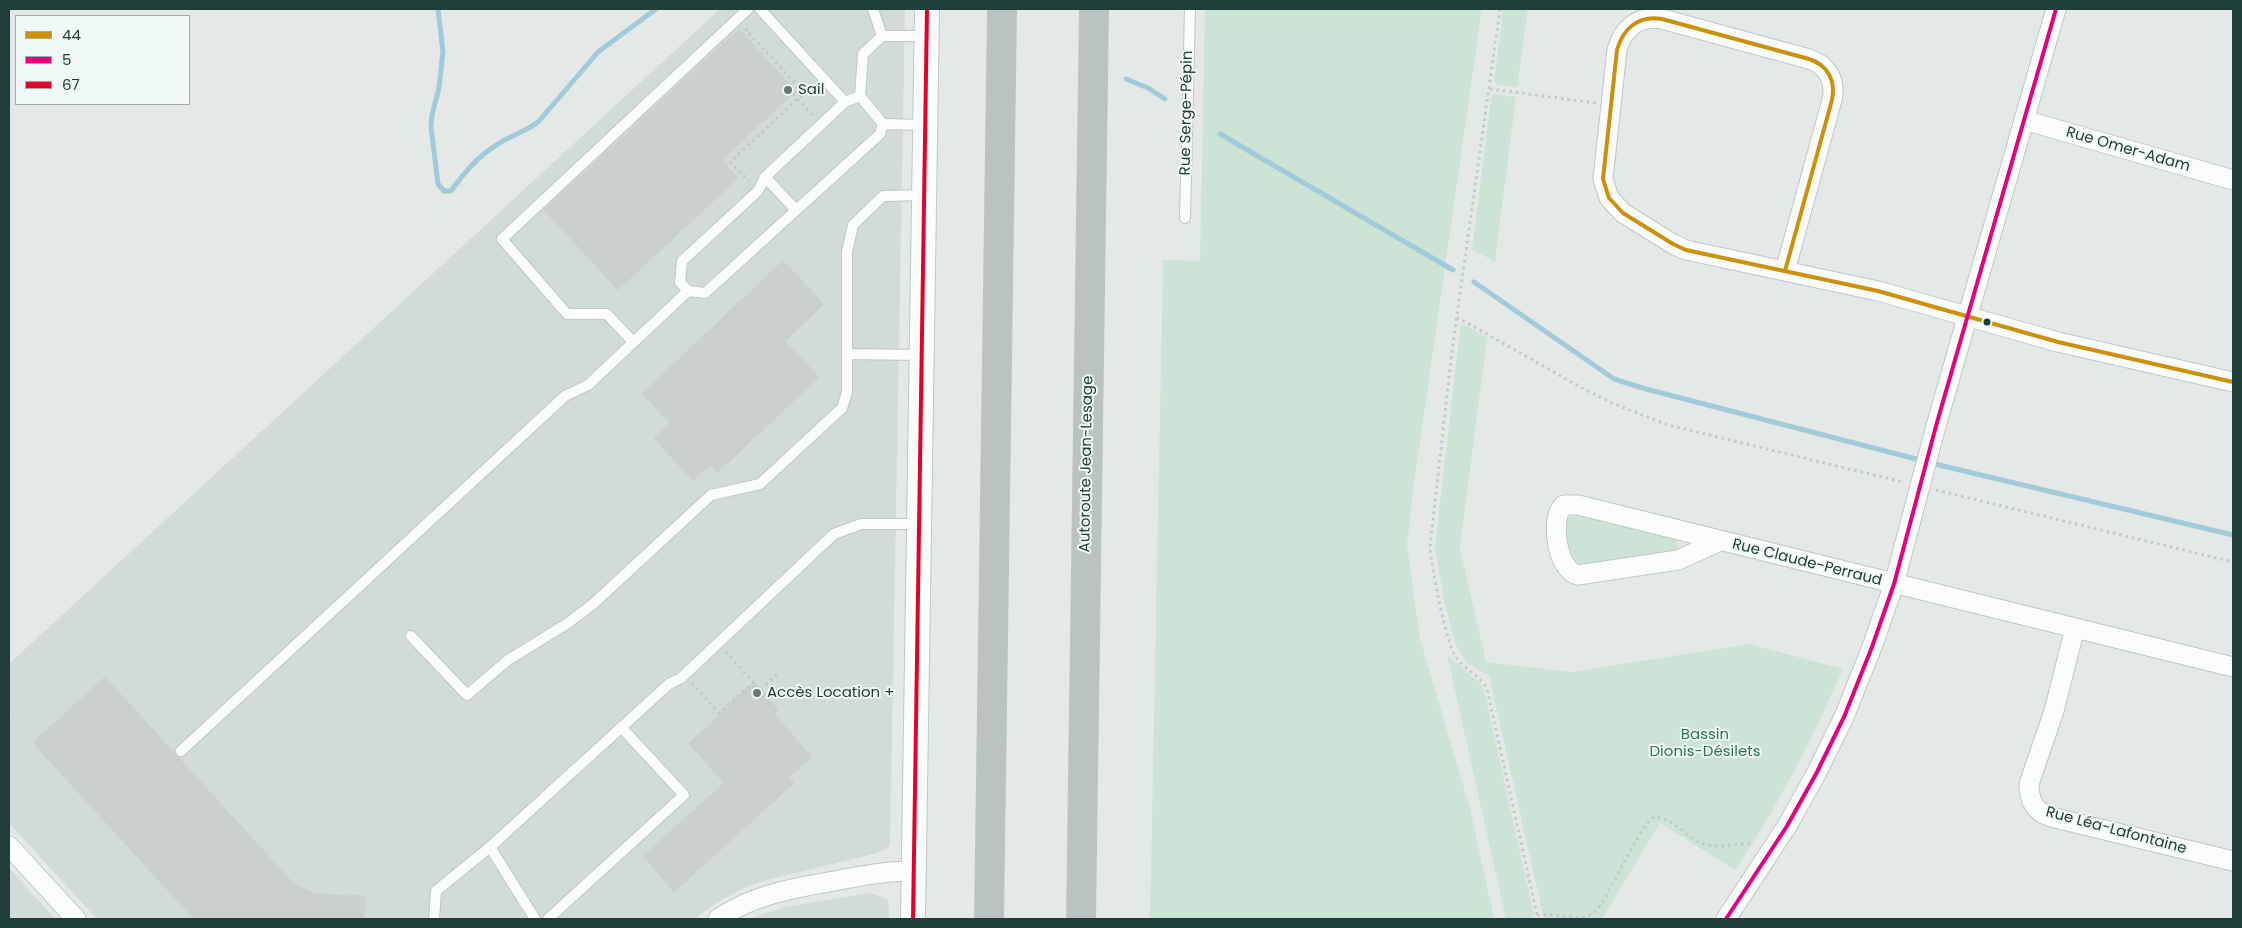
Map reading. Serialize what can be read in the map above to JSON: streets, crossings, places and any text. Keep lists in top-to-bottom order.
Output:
{
  "streets": {
    "highway": ["Autoroute Jean-Lesage"],
    "street": ["Rue Omer-Adam", "Rue Claude-Perraud", "Rue Léa-Lafontaine"],
    "lane": ["Rue Serge-Pépin"]
  },
  "parks": ["Bassin Dionis-Désilets"],
  "places": ["Sail", "Accès Location +"],
  "lines": ["transit line 5", "transit line 67", "transit line 44"],
  "legend": ["44", "5", "67"]
}
